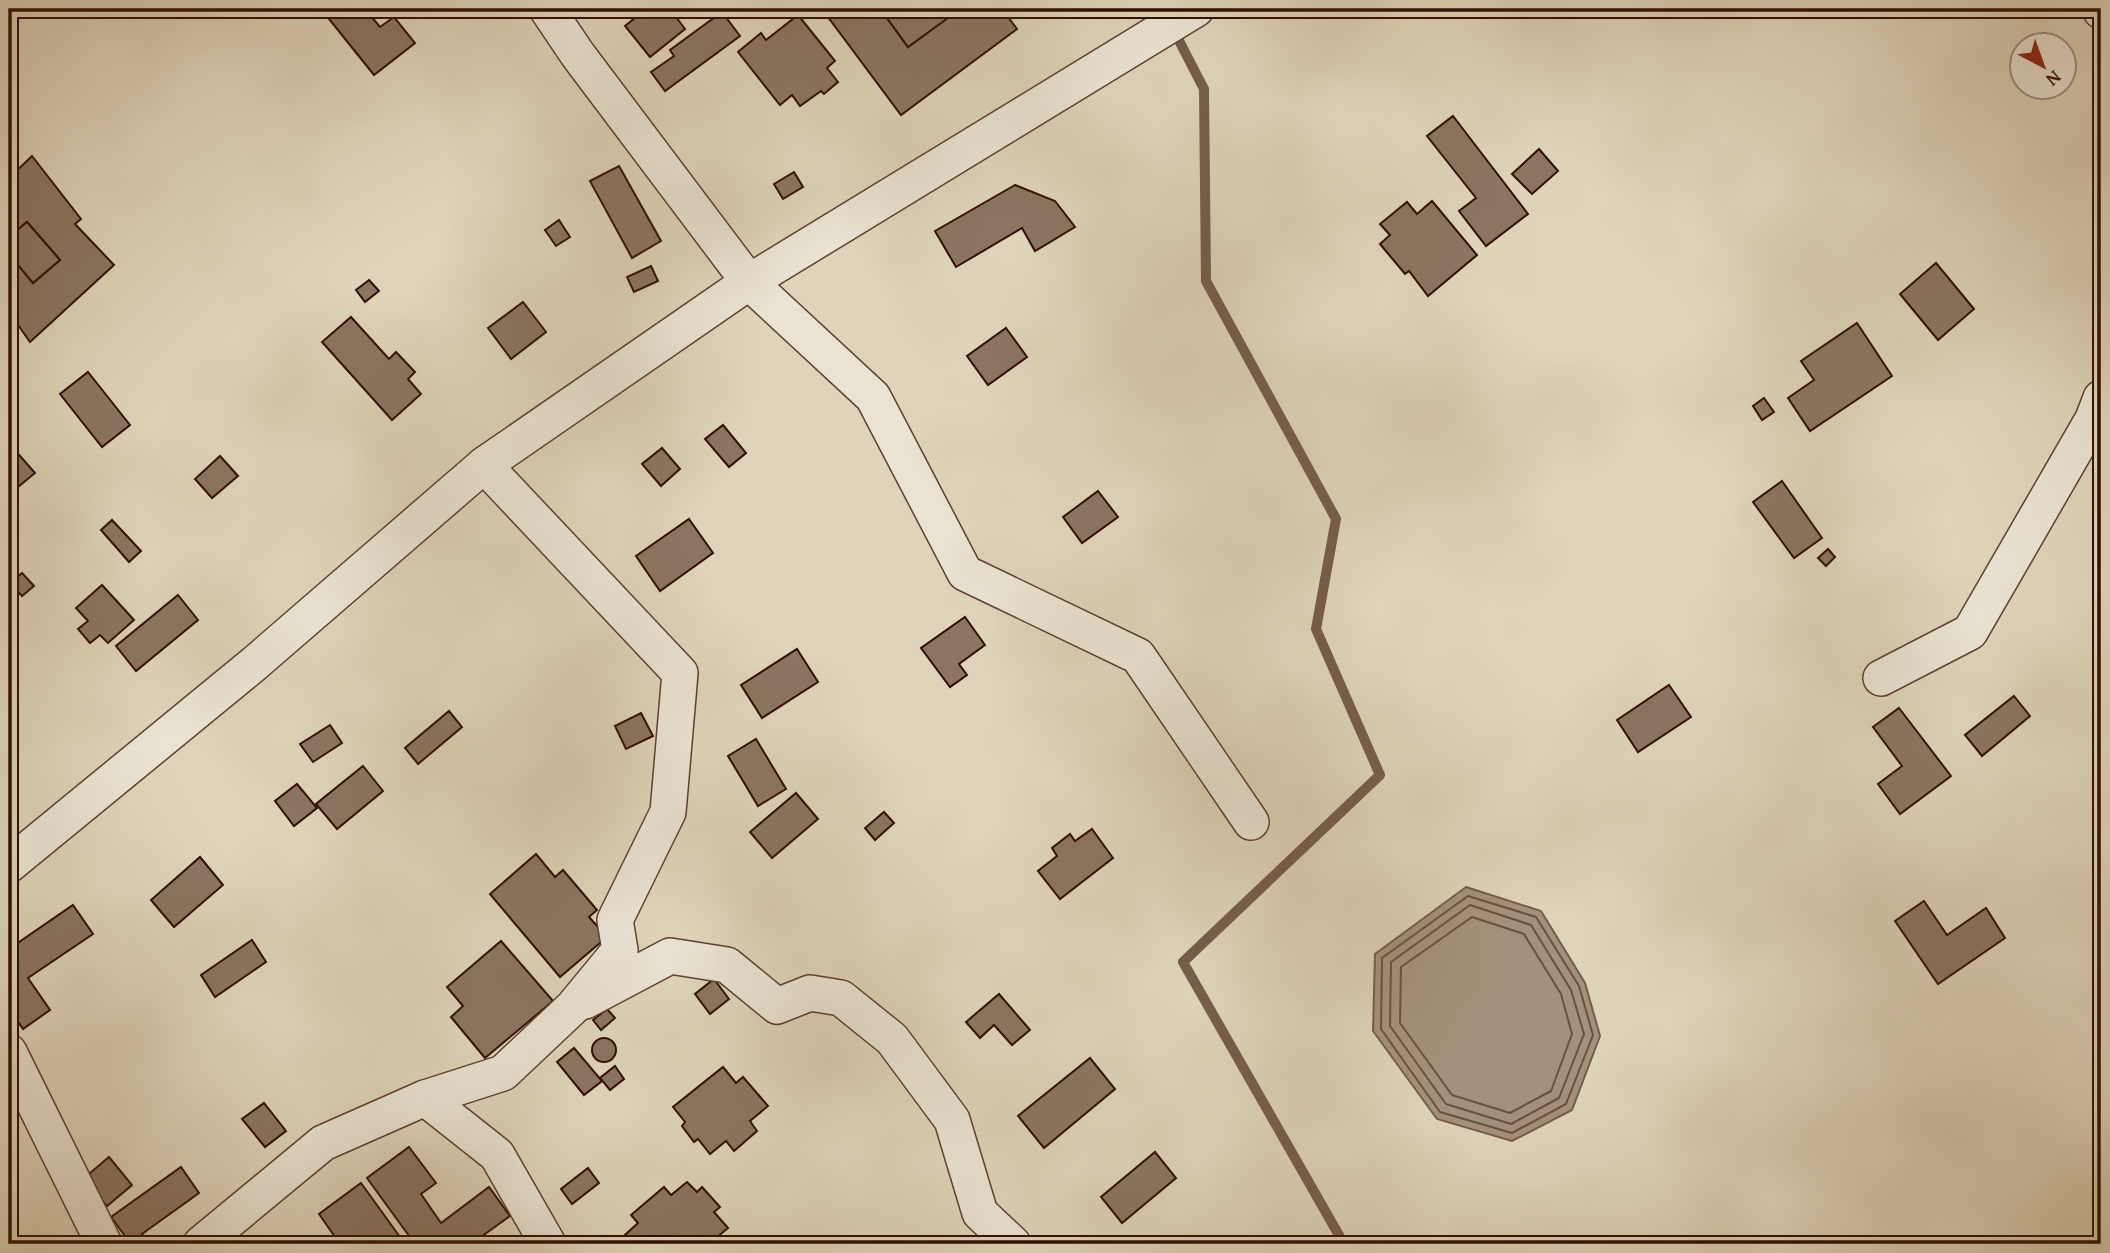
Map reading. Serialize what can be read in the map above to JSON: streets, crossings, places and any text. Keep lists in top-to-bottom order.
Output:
{
  "north": "bottom right"
}
